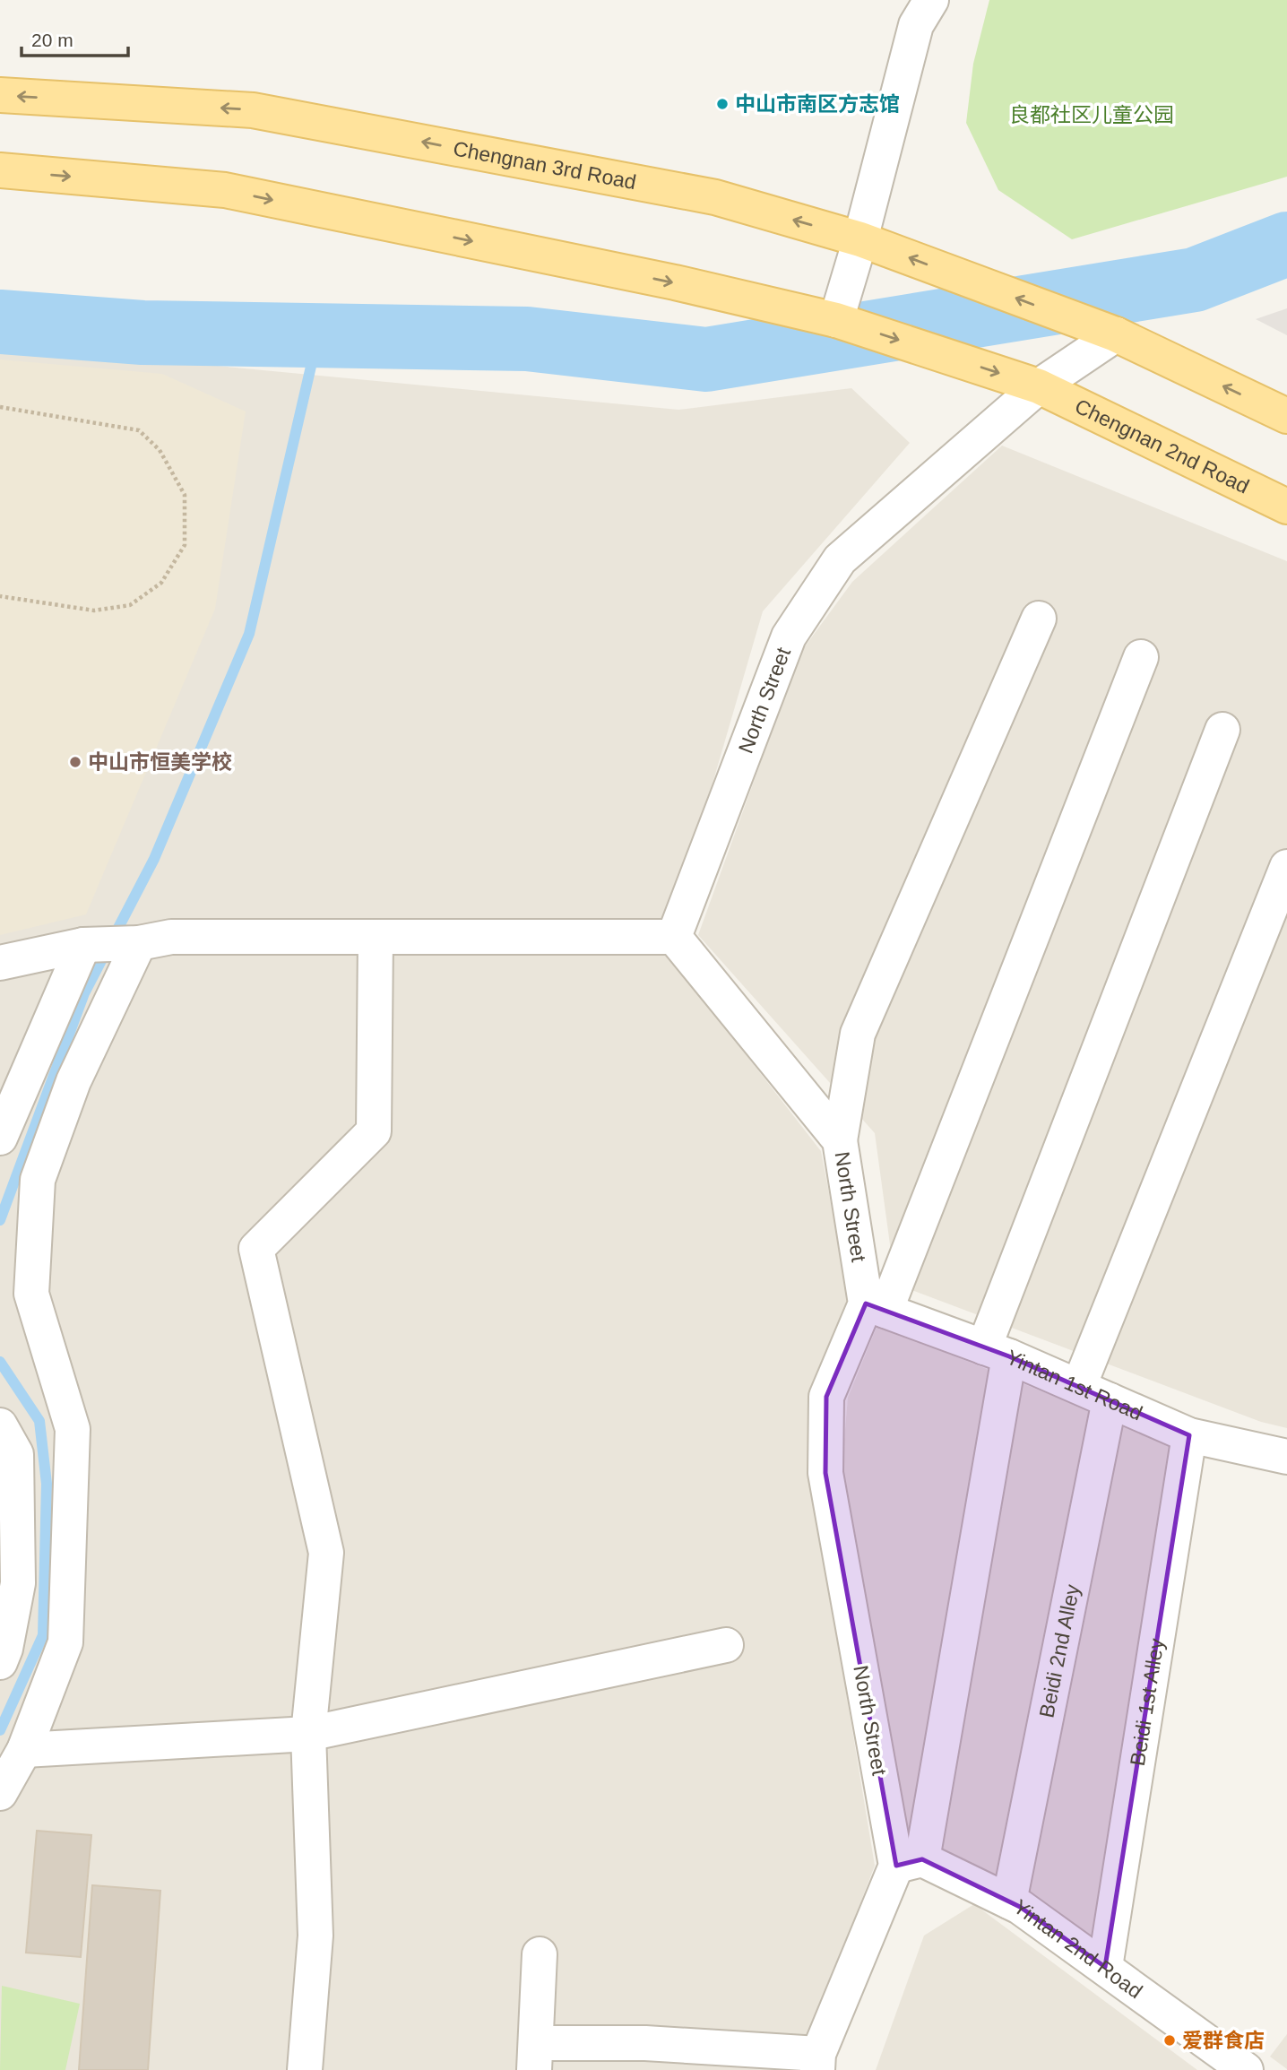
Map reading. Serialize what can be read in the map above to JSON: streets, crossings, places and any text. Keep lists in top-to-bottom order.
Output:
{
  "streets": {
    "main road": ["Chengnan 3rd Road", "Chengnan 2nd Road"],
    "street": [
      "North Street",
      "Yintan 1st Road",
      "Beidi 2nd Alley",
      "Beidi 1st Alley",
      "Yintan 2nd Road"
    ]
  },
  "crossings": [
    ["Chengnan 3rd Road", "North Street"],
    ["Chengnan 2nd Road", "North Street"],
    ["North Street", "Yintan 1st Road"],
    ["North Street", "Yintan 2nd Road"],
    ["Yintan 1st Road", "Beidi 2nd Alley"],
    ["Yintan 1st Road", "Beidi 1st Alley"],
    ["Beidi 2nd Alley", "Yintan 2nd Road"],
    ["Beidi 1st Alley", "Yintan 2nd Road"]
  ],
  "parks": ["良都社区儿童公园"],
  "places": ["中山市南区方志馆", "中山市恒美学校", "爱群食店"],
  "scale_bar": "20 m"
}
